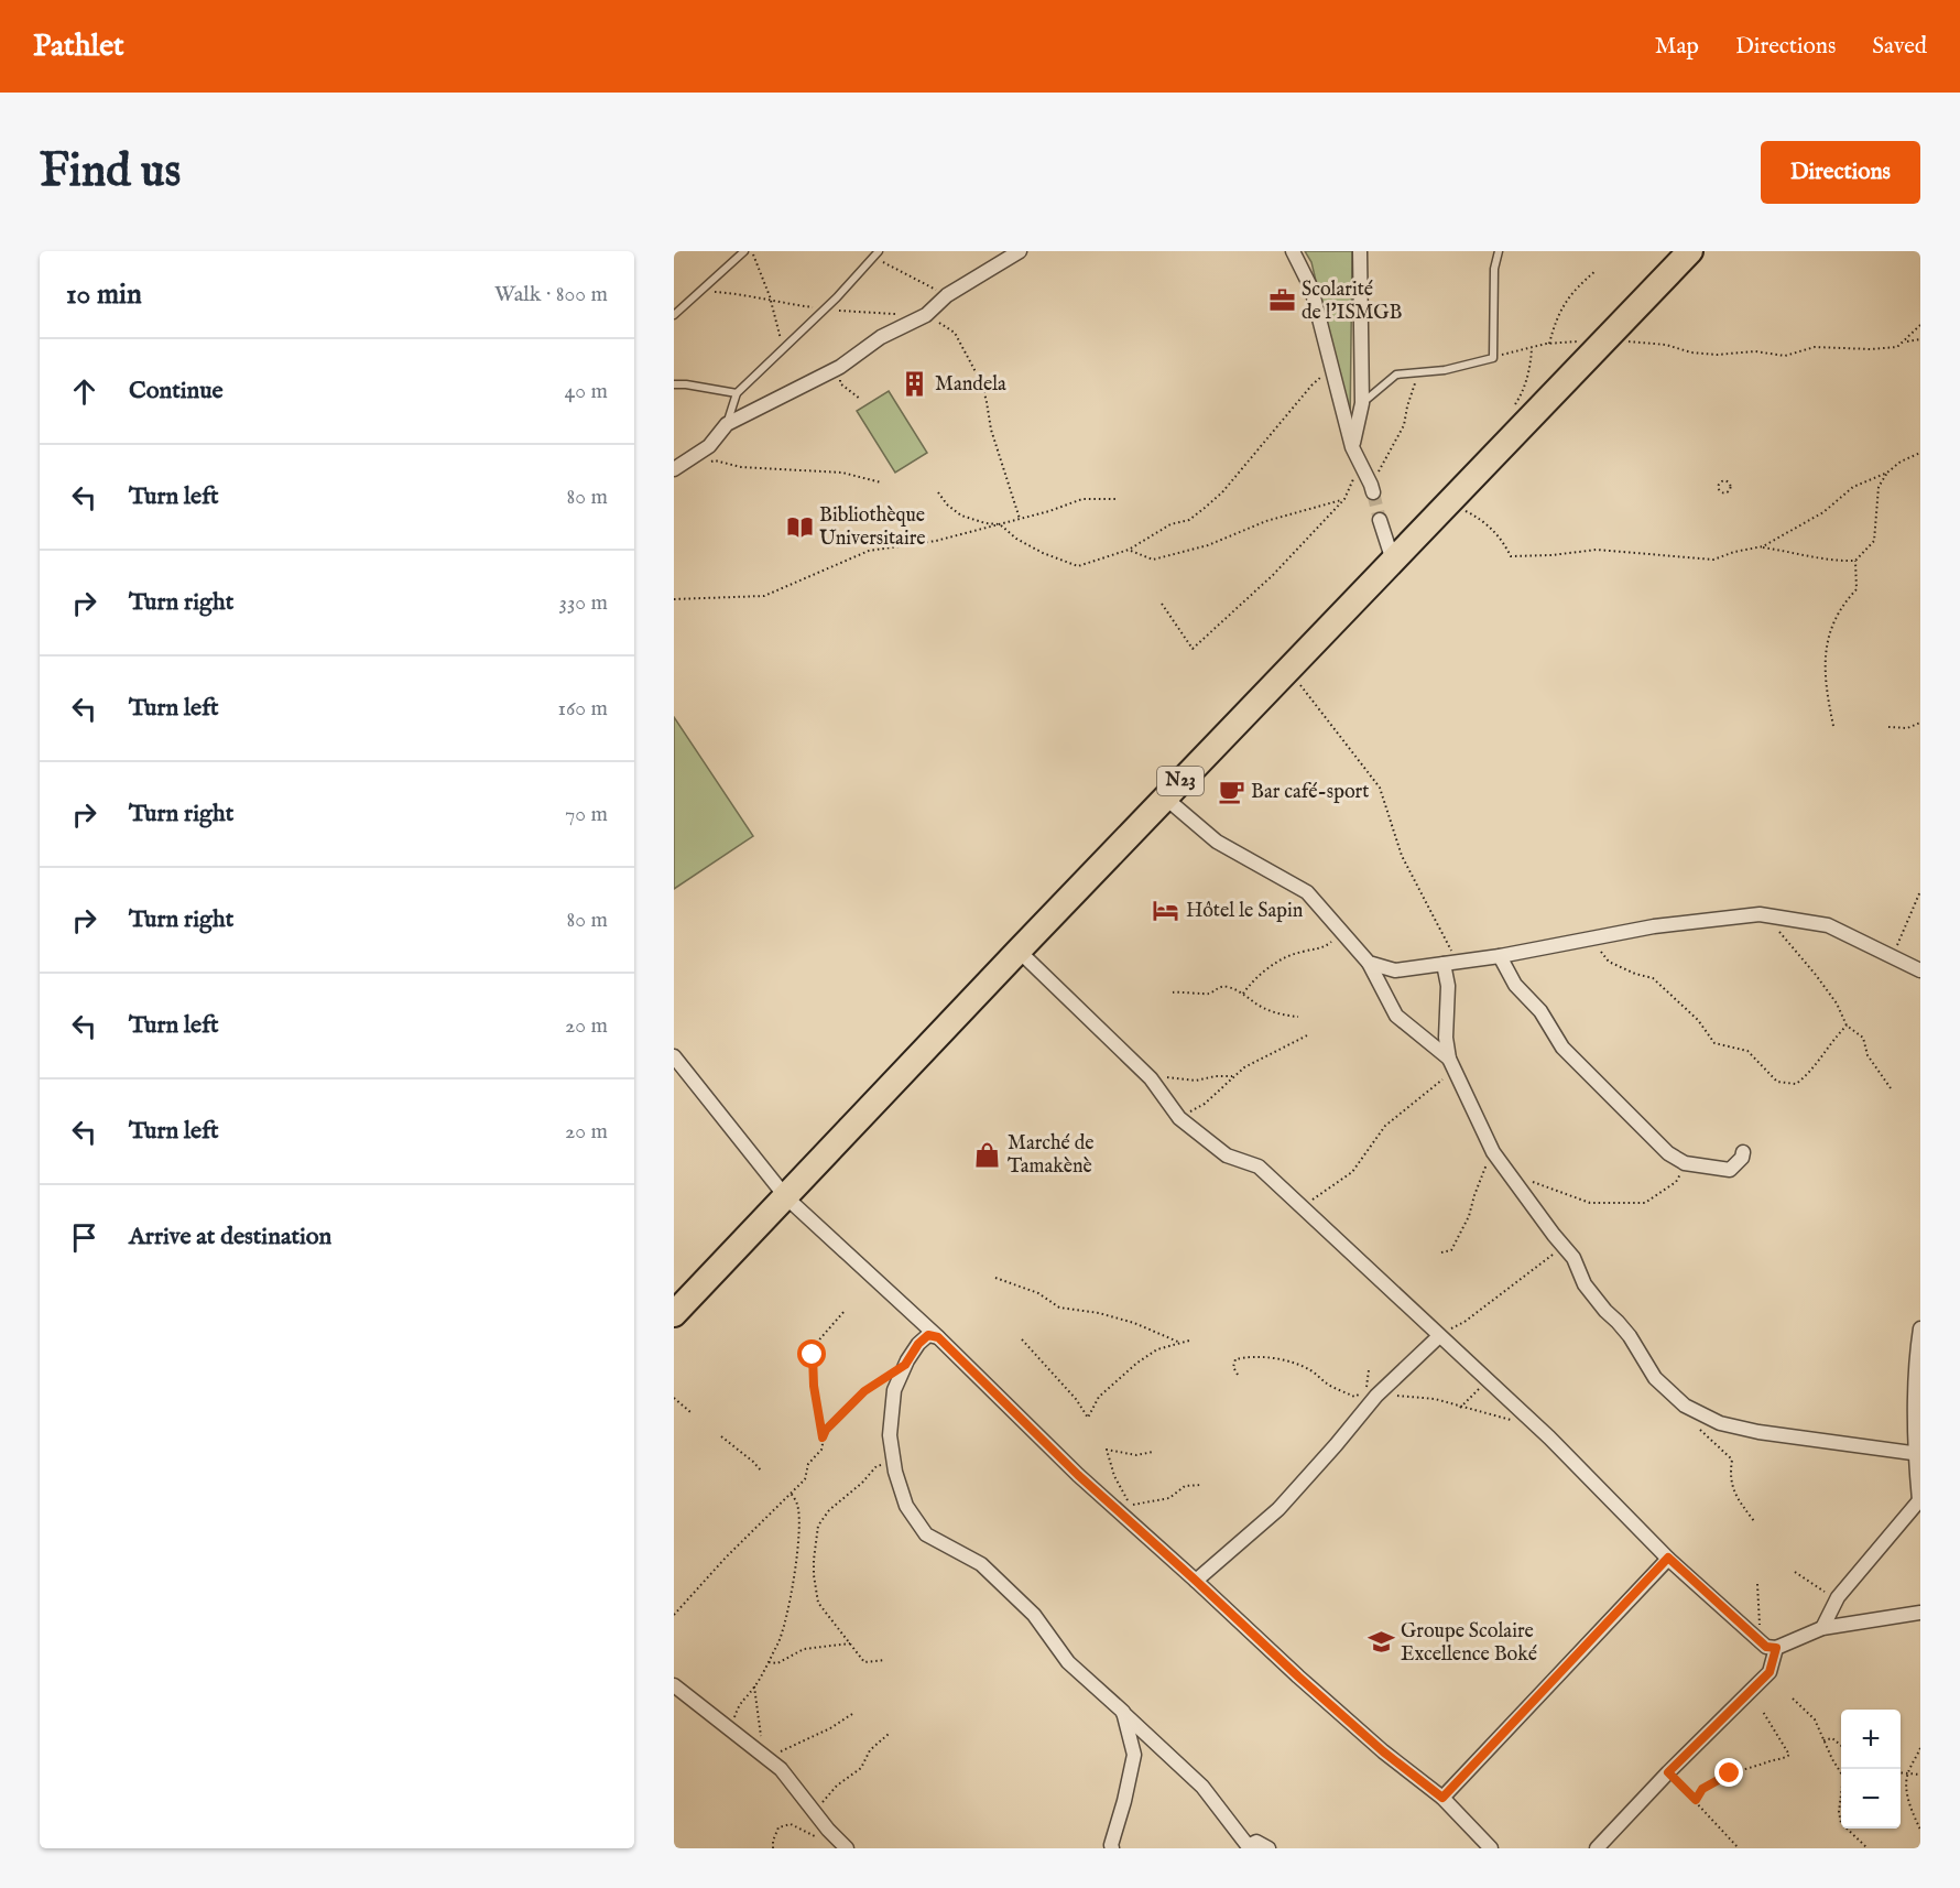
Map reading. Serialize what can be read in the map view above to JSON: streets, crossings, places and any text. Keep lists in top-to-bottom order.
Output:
{
  "streets": {
    "highway": ["N23"]
  },
  "places": {
    "office": ["Scolarité de l'ISMGB"],
    "building": ["Mandela"],
    "library": ["Bibliothèque Universitaire"],
    "cafe": ["Bar café-sport"],
    "hotel": ["Hôtel le Sapin"],
    "shop": ["Marché de Tamakènè"],
    "school or university": ["Groupe Scolaire Excellence Boké"]
  },
  "page": {
    "header": "Pathlet",
    "nav": ["Map", "Directions", "Saved"],
    "buttons": "Directions",
    "title": "Find us",
    "heading": ["10 min", "Walk · 800 m"],
    "list": [
      ["Continue", "40 m"],
      ["Turn left", "80 m"],
      ["Turn right", "330 m"],
      ["Turn left", "160 m"],
      ["Turn right", "70 m"],
      ["Turn right", "80 m"],
      ["Turn left", "20 m"],
      ["Turn left", "20 m"],
      "Arrive at destination"
    ],
    "map_buttons": ["+", "−"]
  }
}
